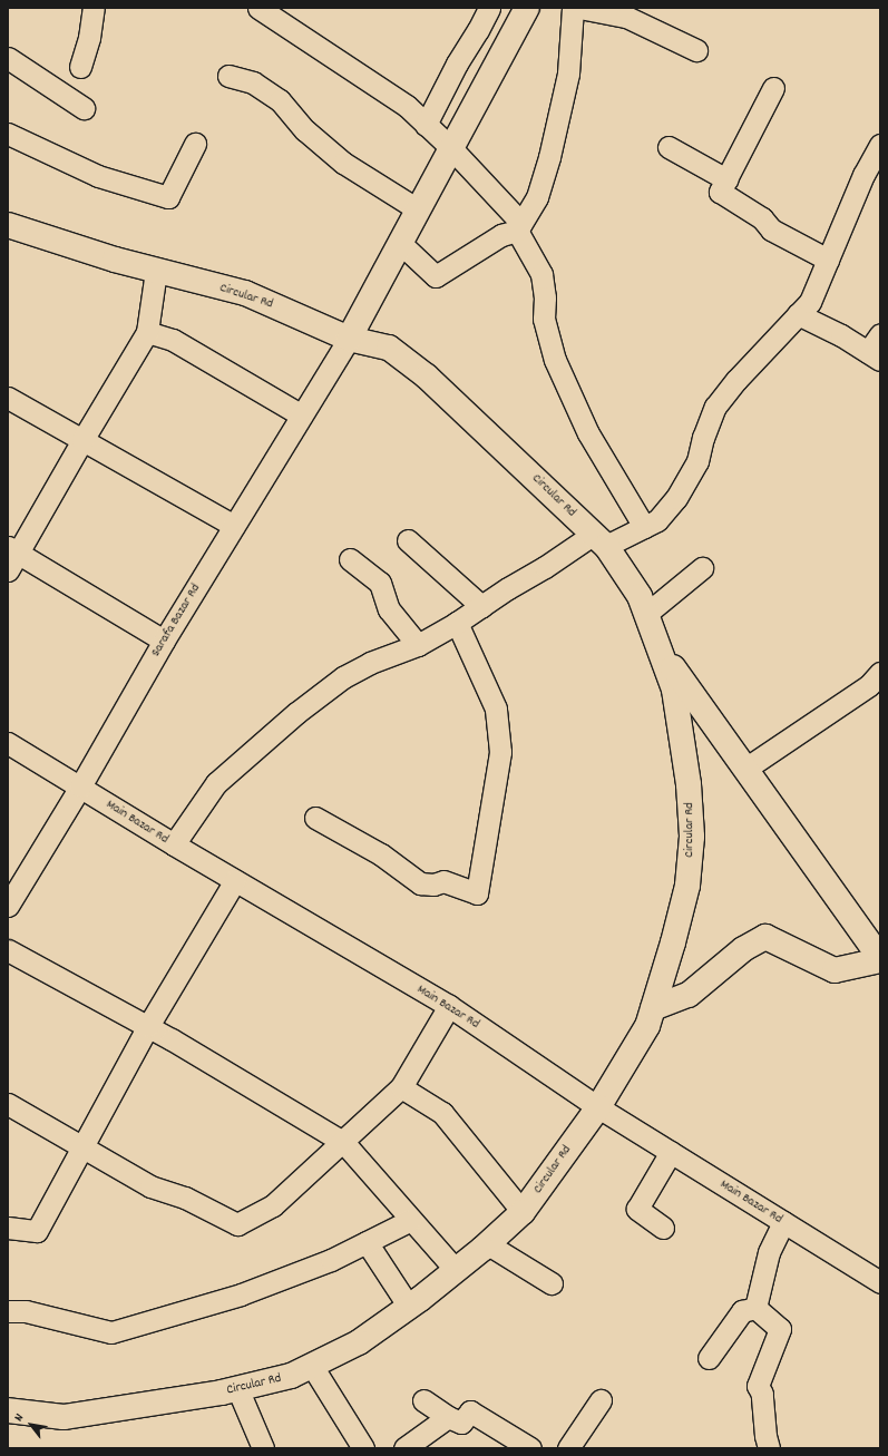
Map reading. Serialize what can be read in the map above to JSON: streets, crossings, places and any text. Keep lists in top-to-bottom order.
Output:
{
  "streets": {
    "street": ["Circular Rd", "Sarafa Bazar Rd", "Main Bazar Rd"]
  },
  "crossings": [
    ["Circular Rd", "Sarafa Bazar Rd"],
    ["Circular Rd", "Main Bazar Rd"],
    ["Sarafa Bazar Rd", "Main Bazar Rd"]
  ],
  "north": "top left"
}
